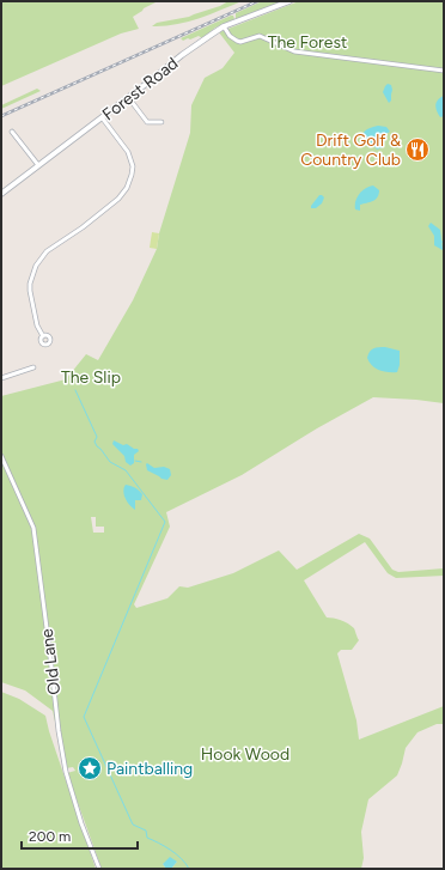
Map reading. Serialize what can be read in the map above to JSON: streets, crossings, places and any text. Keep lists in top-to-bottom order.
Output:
{
  "streets": {
    "street": ["Forest Road", "Old Lane"]
  },
  "parks": ["The Forest", "The Slip", "Hook Wood"],
  "places": {
    "restaurant": ["Drift Golf & Country Club"],
    "place": ["Paintballing"]
  },
  "scale_bar": "200 m"
}
